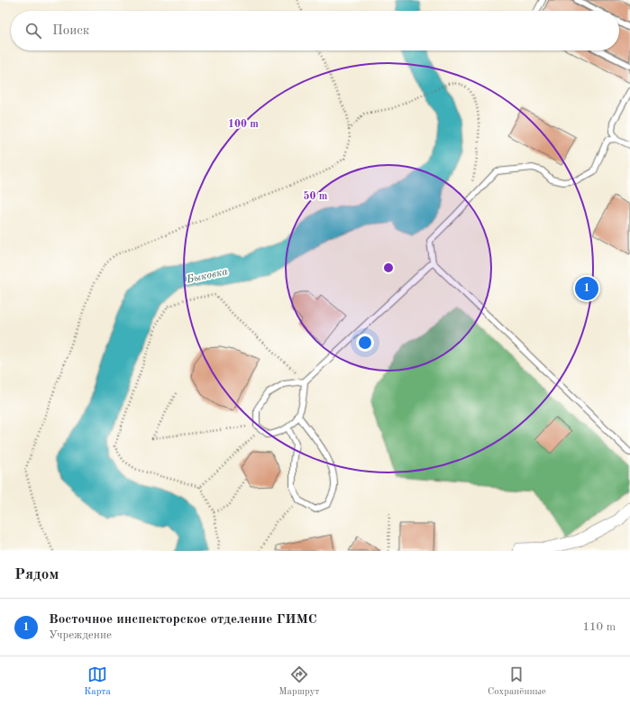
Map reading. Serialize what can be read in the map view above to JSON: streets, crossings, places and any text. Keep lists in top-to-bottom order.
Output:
{
  "water": ["Быковка"],
  "page": {
    "search": "Поиск",
    "pins": "1",
    "heading": "Рядом",
    "list": [
      {
        "mark": "1",
        "name": "Восточное инспекторское отделение ГИМС",
        "note": "Учреждение",
        "value": "110 m"
      }
    ],
    "nav": ["Карта", "Маршрут", "Сохранённые"]
  },
  "rings": ["100 m", "50 m"]
}
